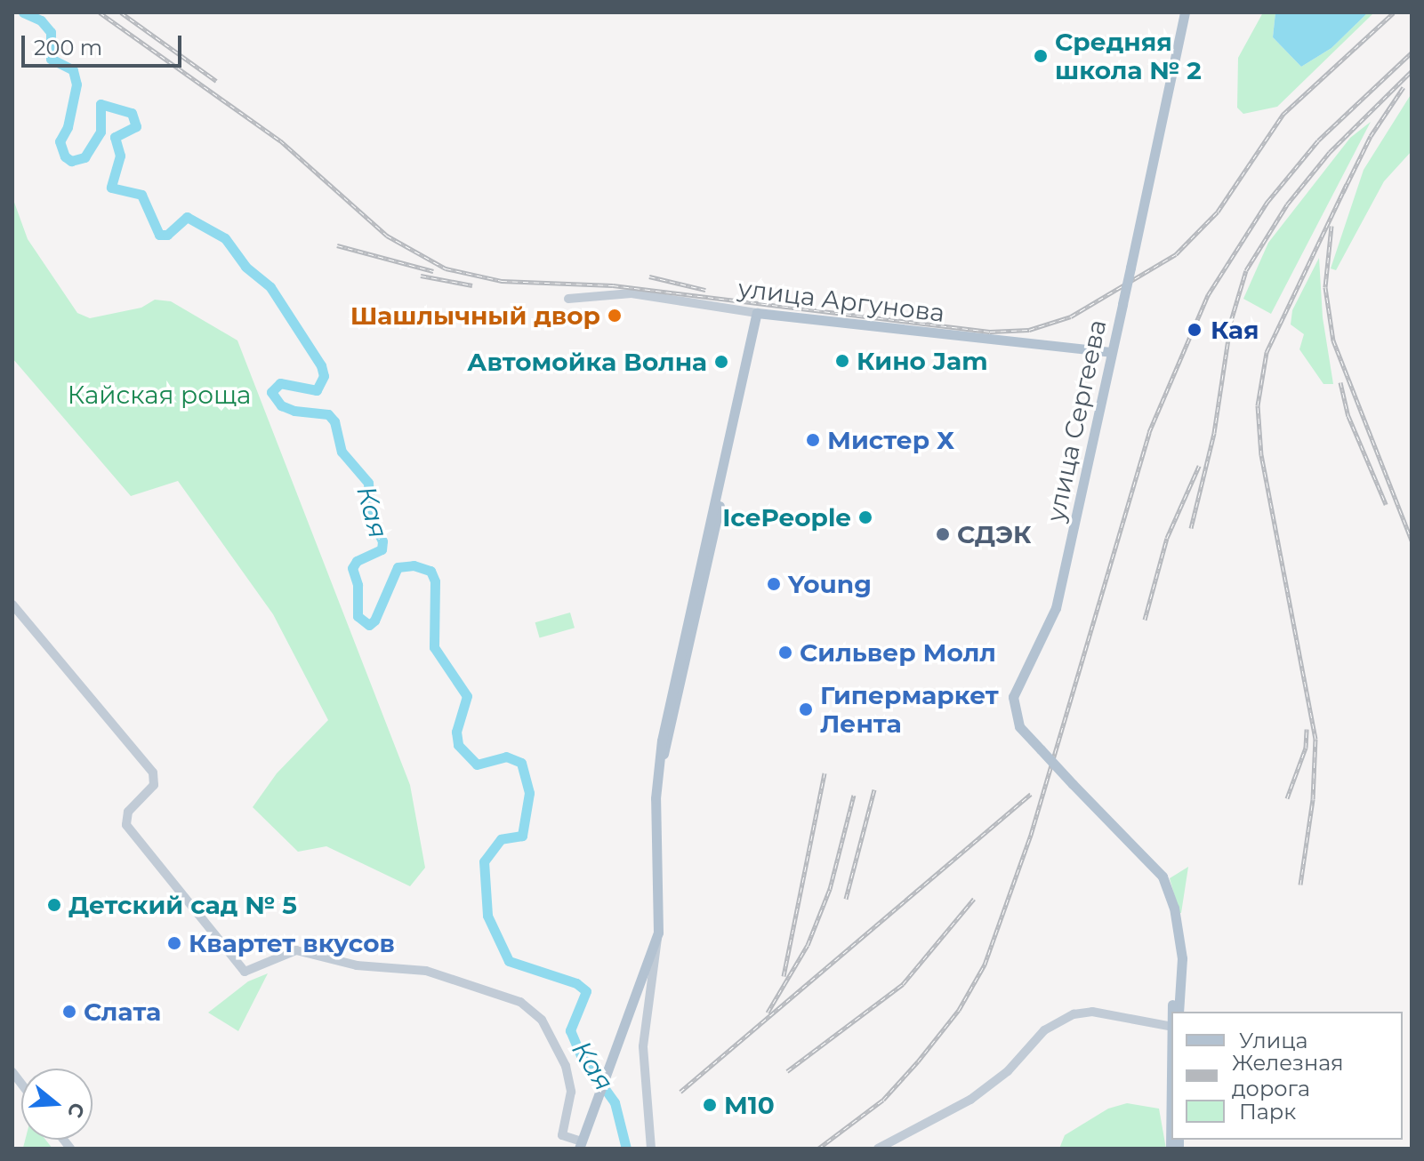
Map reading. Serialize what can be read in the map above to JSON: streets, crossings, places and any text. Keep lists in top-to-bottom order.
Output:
{
  "streets": {
    "main road": ["улица Аргунова", "улица Сергеева"]
  },
  "crossings": [
    ["улица Аргунова", "улица Сергеева"]
  ],
  "water": ["Кая"],
  "parks": ["Кайская роща"],
  "places": [
    "Средняя школа № 2",
    "Шашлычный двор",
    "Кая",
    "Кино Jam",
    "Автомойка Волна",
    "Мистер Х",
    "IcePeople",
    "СДЭК",
    "Young",
    "Сильвер Молл",
    "Гипермаркет Лента",
    "Детский сад № 5",
    "Квартет вкусов",
    "Слата",
    "M10"
  ],
  "legend": ["Улица", "Железная дорога", "Парк"],
  "scale_bar": "200 m",
  "north": "right"
}
